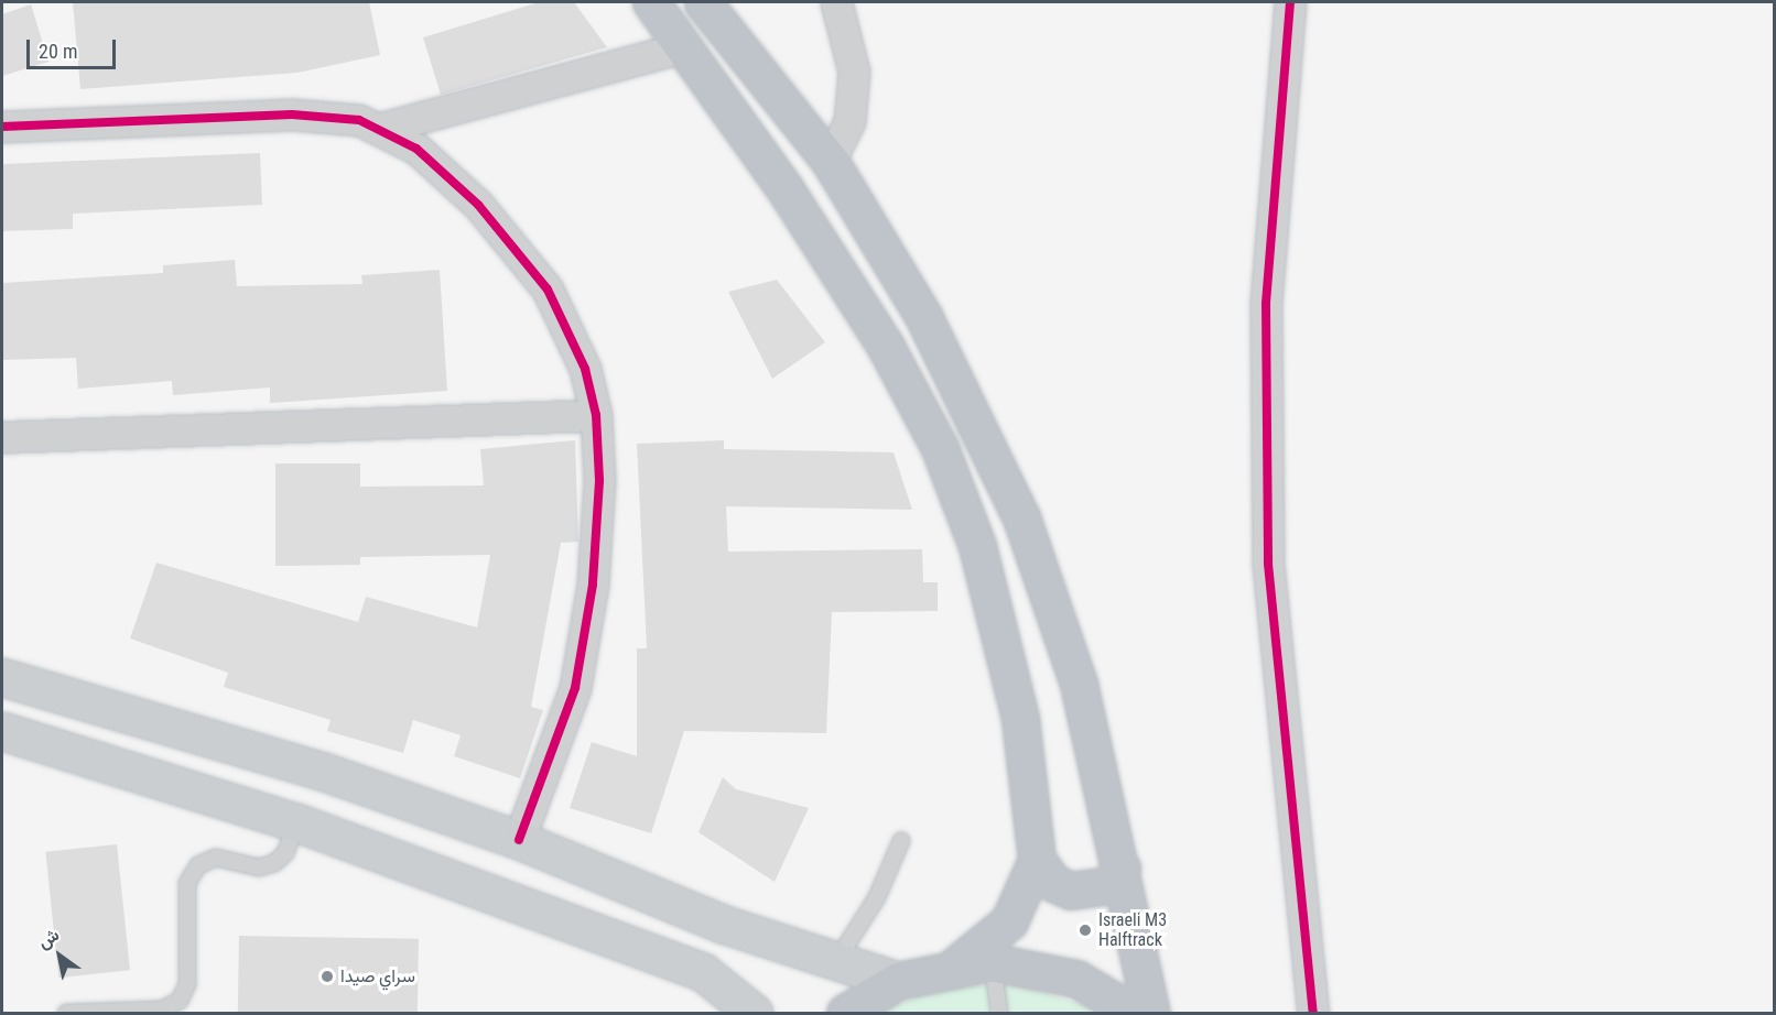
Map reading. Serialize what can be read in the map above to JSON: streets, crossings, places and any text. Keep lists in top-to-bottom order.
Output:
{
  "places": ["Israeli M3 Halftrack", "سراي صيدا"],
  "scale_bar": "20 m",
  "north": "top left"
}
